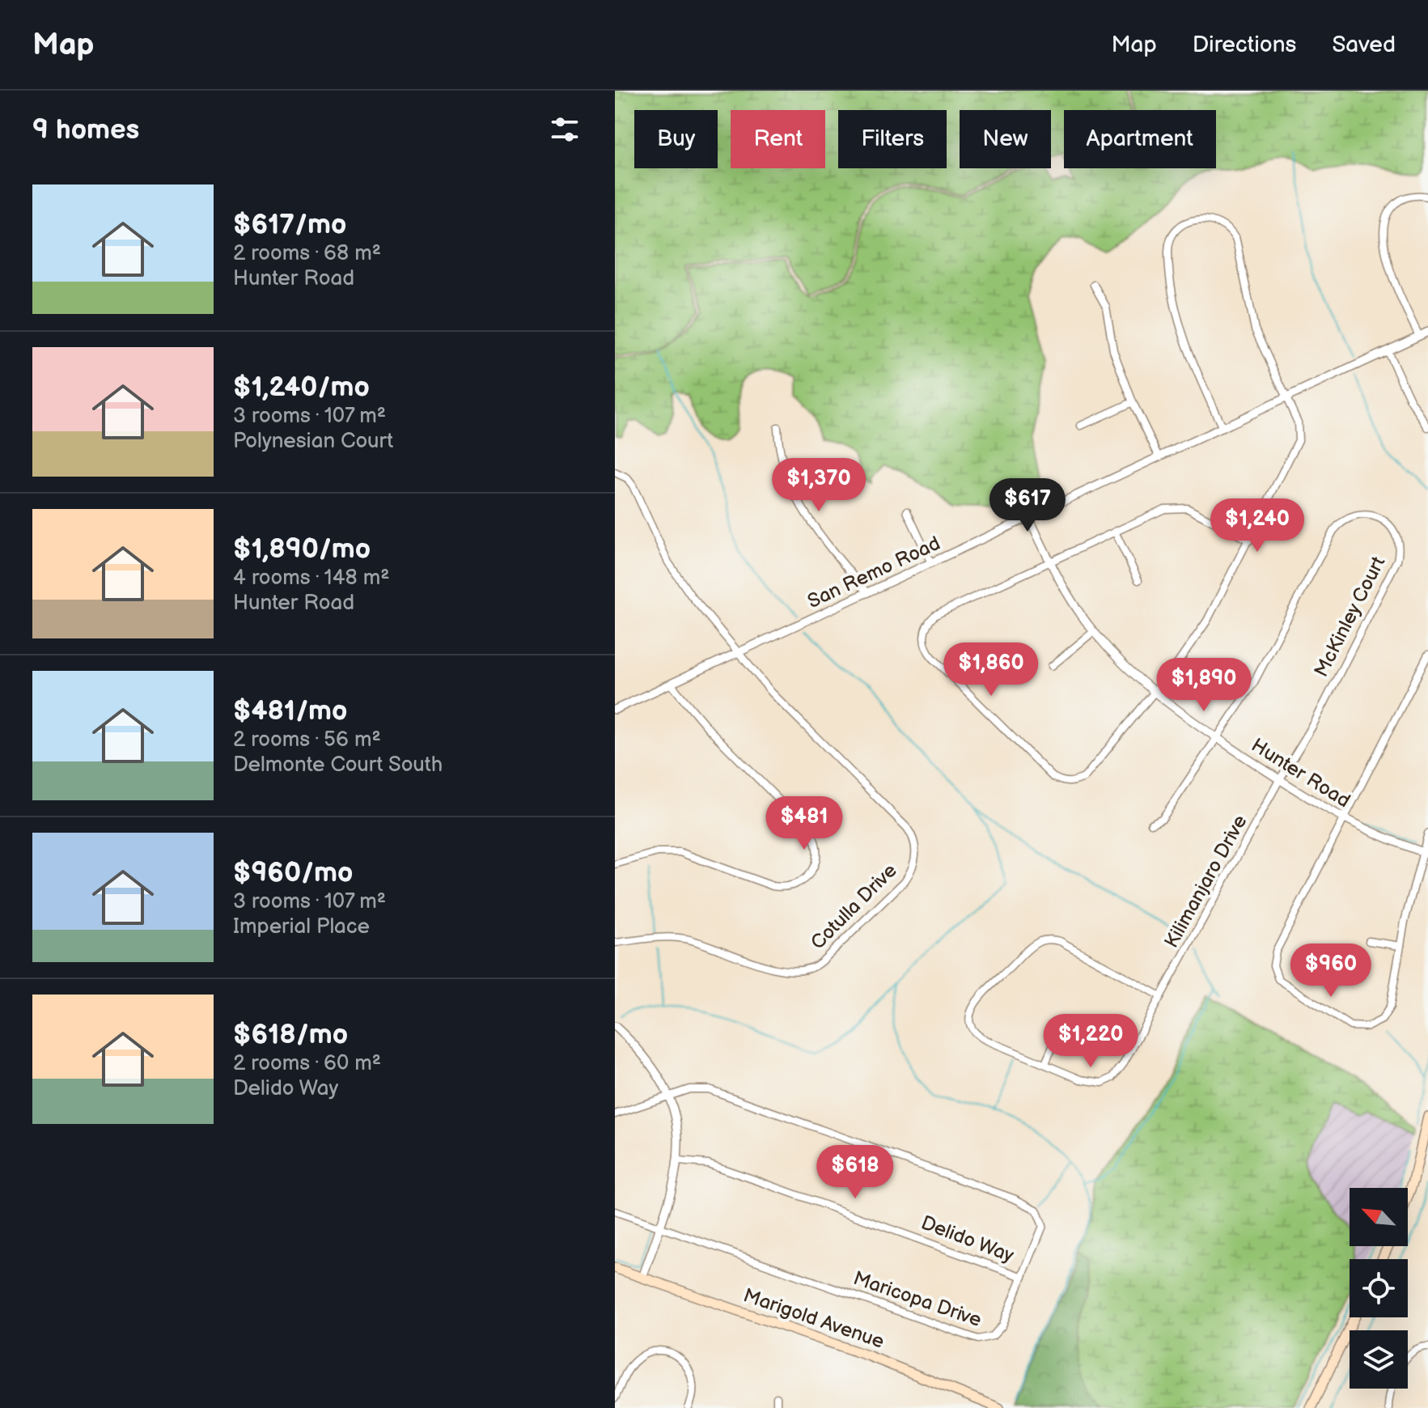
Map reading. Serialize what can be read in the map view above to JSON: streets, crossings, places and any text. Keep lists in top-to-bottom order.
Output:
{
  "streets": {
    "main road": ["Marigold Avenue"],
    "street": [
      "San Remo Road",
      "McKinley Court",
      "Hunter Road",
      "Kilimanjaro Drive",
      "Cotulla Drive",
      "Delido Way",
      "Maricopa Drive"
    ]
  },
  "crossings": [
    ["San Remo Road", "Hunter Road"],
    ["San Remo Road", "Cotulla Drive"],
    ["McKinley Court", "Hunter Road"],
    ["McKinley Court", "Kilimanjaro Drive"],
    ["Hunter Road", "Kilimanjaro Drive"],
    ["Delido Way", "Maricopa Drive"]
  ],
  "north": "top left",
  "page": {
    "header": "Map",
    "nav": ["Map", "Directions", "Saved"],
    "heading": "9 homes",
    "chip": [
      "Buy",
      "Rent",
      "Filters",
      "New",
      "Apartment"
    ],
    "list": [
      {
        "name": "$617/mo",
        "note": "2 rooms · 68 m² · Hunter Road"
      },
      {
        "name": "$1,240/mo",
        "note": "3 rooms · 107 m² · Polynesian Court"
      },
      {
        "name": "$1,890/mo",
        "note": "4 rooms · 148 m² · Hunter Road"
      },
      {
        "name": "$481/mo",
        "note": "2 rooms · 56 m² · Delmonte Court South"
      },
      {
        "name": "$960/mo",
        "note": "3 rooms · 107 m² · Imperial Place"
      },
      {
        "name": "$618/mo",
        "note": "2 rooms · 60 m² · Delido Way"
      }
    ],
    "price": [
      "$1,370",
      "$617",
      "$1,240",
      "$1,860",
      "$1,890",
      "$481",
      "$960",
      "$1,220",
      "$618"
    ]
  }
}
